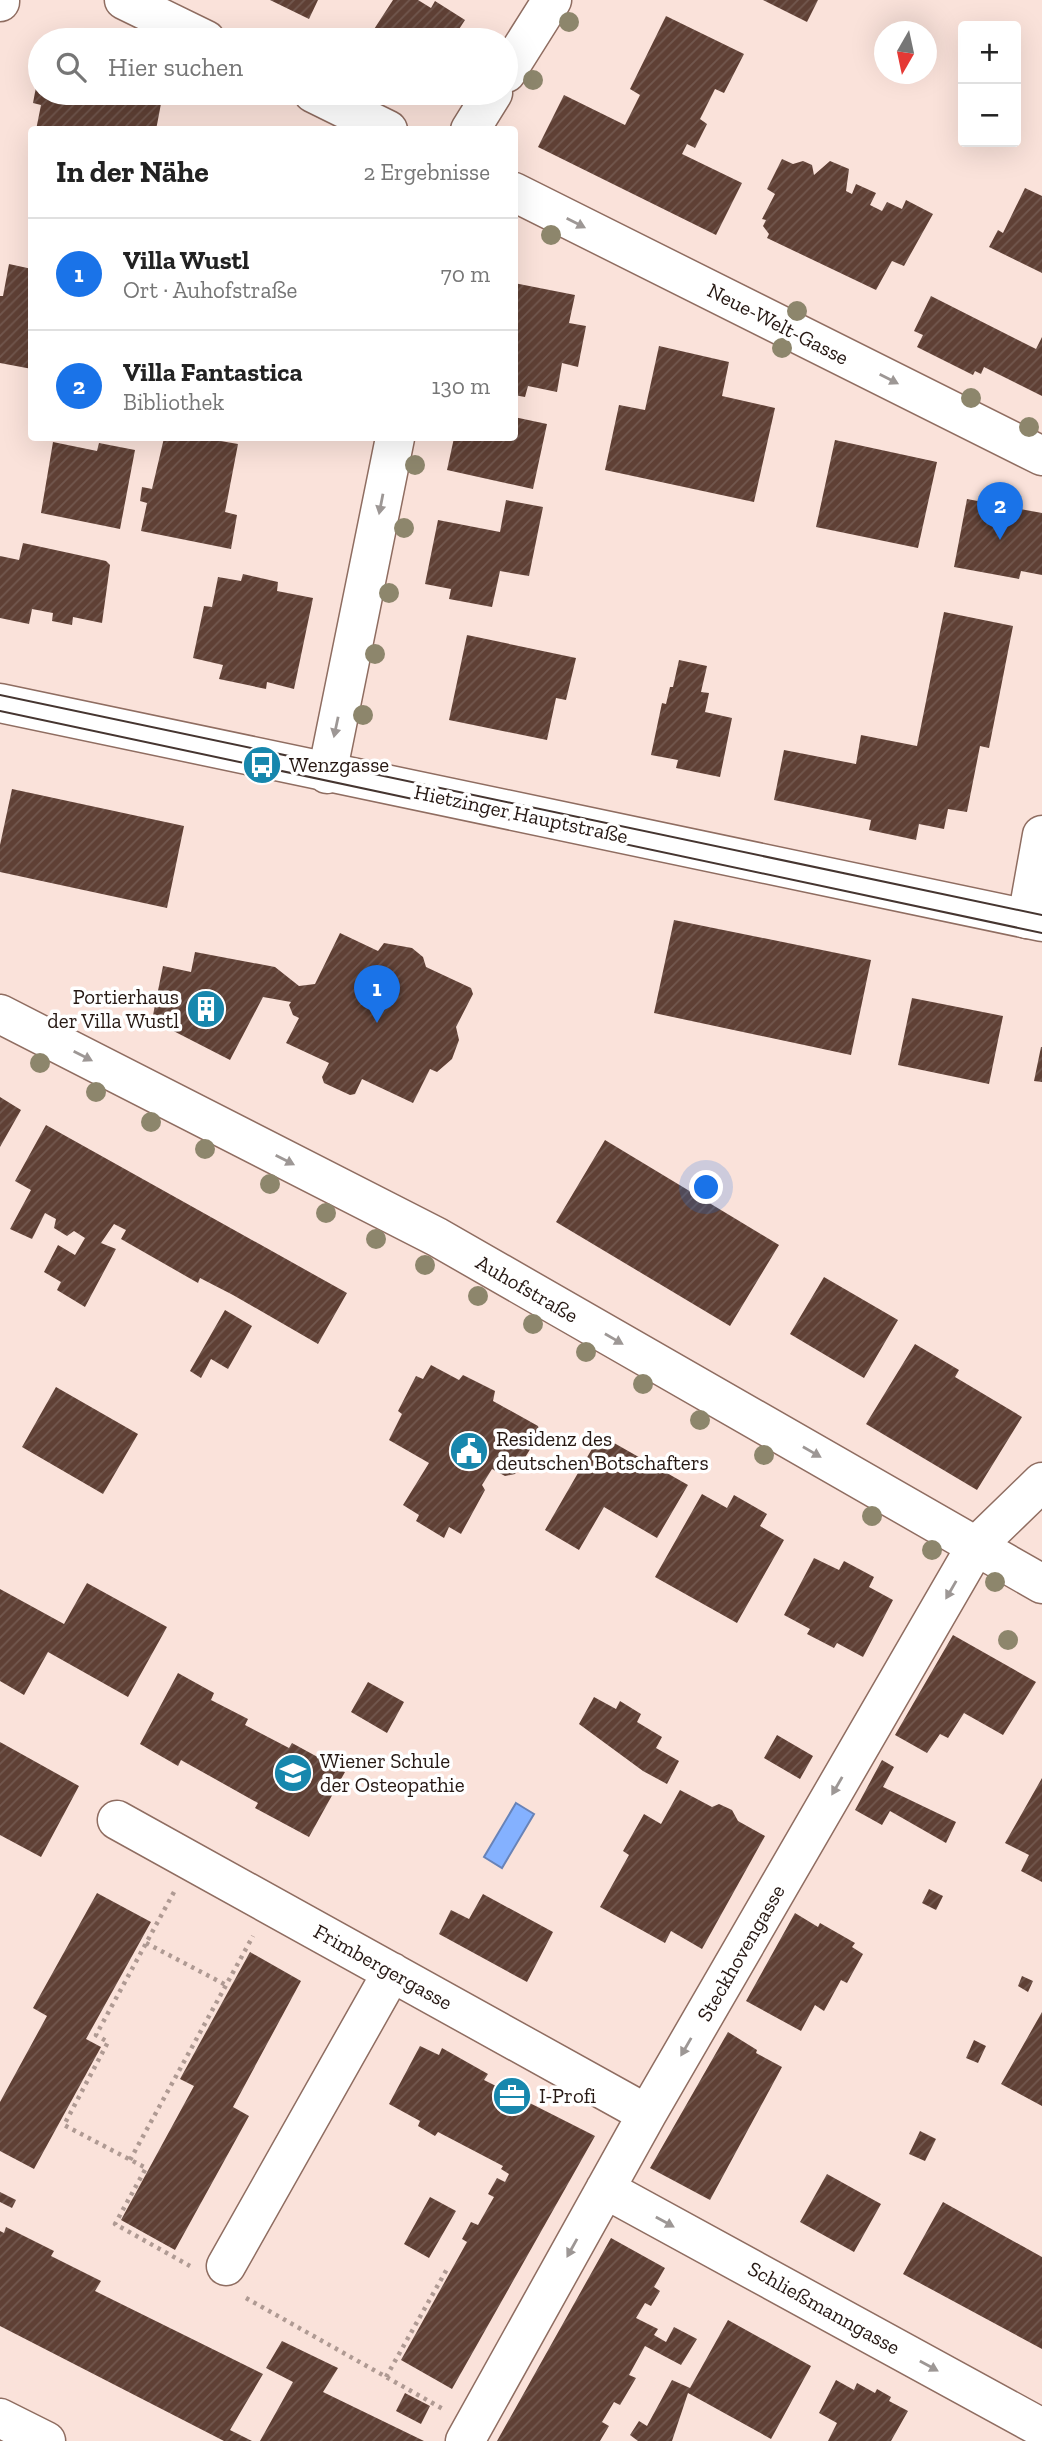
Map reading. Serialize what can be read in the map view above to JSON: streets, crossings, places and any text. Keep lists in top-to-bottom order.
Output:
{
  "streets": {
    "street": [
      "Neue-Welt-Gasse",
      "Hietzinger Hauptstraße",
      "Auhofstraße",
      "Steckhovengasse",
      "Frimbergergasse",
      "Schließmanngasse"
    ]
  },
  "crossings": [
    ["Auhofstraße", "Steckhovengasse"],
    ["Steckhovengasse", "Frimbergergasse"],
    ["Steckhovengasse", "Schließmanngasse"]
  ],
  "one_way": [
    "Neue-Welt-Gasse",
    "Auhofstraße",
    "Steckhovengasse",
    "Schließmanngasse"
  ],
  "places": {
    "bus stop": ["Wenzgasse"],
    "building": ["Portierhaus der Villa Wustl"],
    "public building": ["Residenz des deutschen Botschafters"],
    "school or university": ["Wiener Schule der Osteopathie"],
    "office": ["I-Profi"]
  },
  "north": "bottom",
  "page": {
    "map_buttons": ["+", "−"],
    "search": "Hier suchen",
    "heading": ["In der Nähe", "2 Ergebnisse"],
    "list": [
      {
        "mark": "1",
        "name": "Villa Wustl",
        "note": "Ort · Auhofstraße",
        "value": "70 m"
      },
      {
        "mark": "2",
        "name": "Villa Fantastica",
        "note": "Bibliothek",
        "value": "130 m"
      }
    ],
    "pins": ["2", "1"]
  }
}
